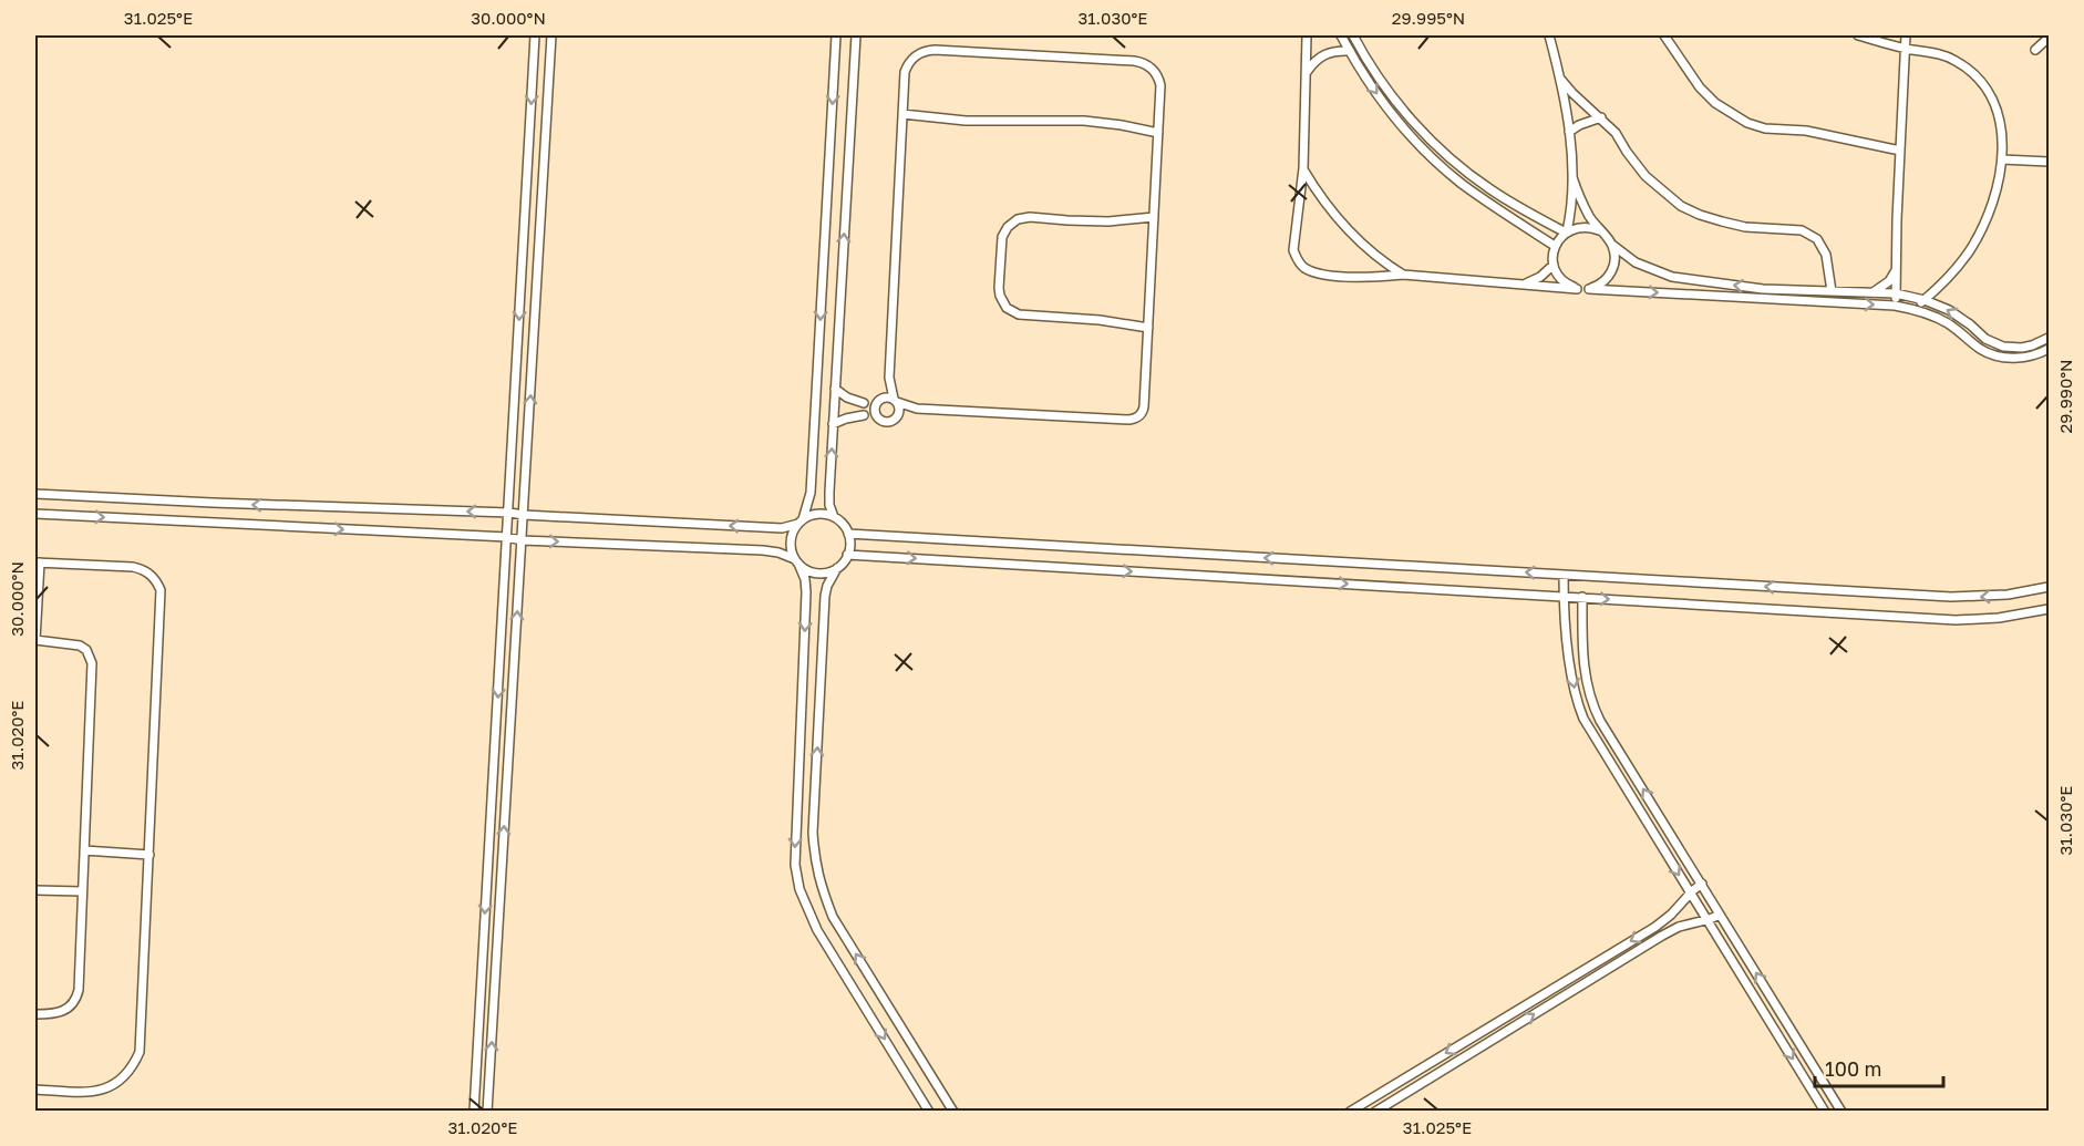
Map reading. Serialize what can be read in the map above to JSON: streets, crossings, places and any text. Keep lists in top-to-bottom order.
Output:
{
  "scale_bar": "100 m",
  "coordinates": [
    "31.025°E",
    "30.000°N",
    "31.030°E",
    "29.995°N",
    "29.990°N",
    "31.020°E"
  ]
}
